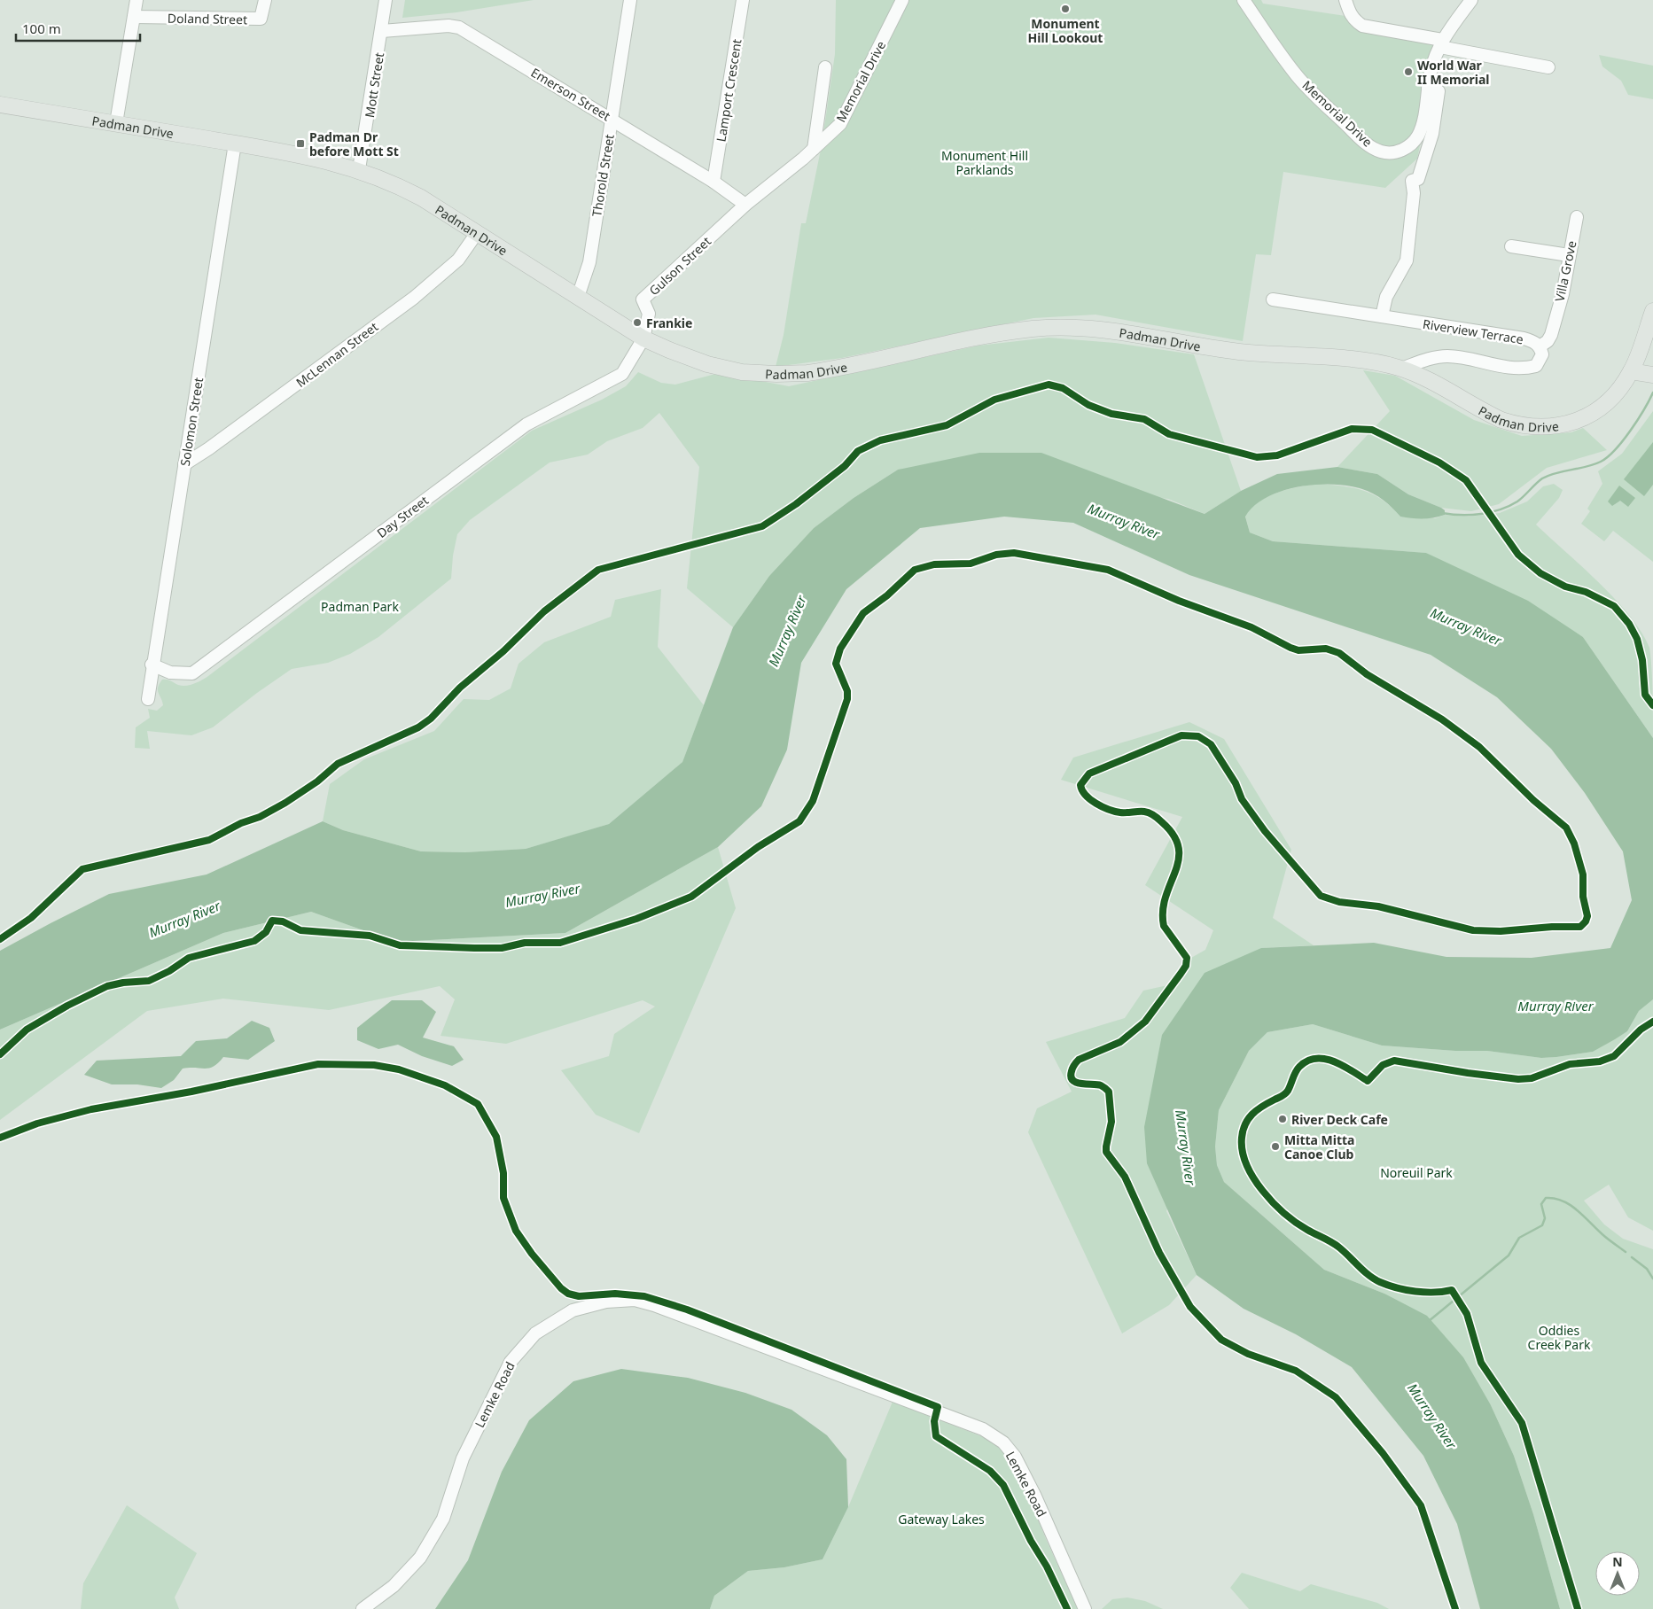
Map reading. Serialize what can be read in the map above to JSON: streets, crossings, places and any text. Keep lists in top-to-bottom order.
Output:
{
  "streets": {
    "main road": ["Padman Drive"],
    "street": [
      "Doland Street",
      "Memorial Drive",
      "Mott Street",
      "Lamport Crescent",
      "Emerson Street",
      "Thorold Street",
      "Gulson Street",
      "Villa Grove",
      "Riverview Terrace",
      "McLennan Street",
      "Solomon Street",
      "Day Street",
      "Lemke Road"
    ]
  },
  "crossings": [
    ["Memorial Drive", "Emerson Street"],
    ["Memorial Drive", "Gulson Street"],
    ["Mott Street", "Emerson Street"],
    ["Mott Street", "Padman Drive"],
    ["Lamport Crescent", "Emerson Street"],
    ["Emerson Street", "Thorold Street"],
    ["Emerson Street", "Gulson Street"],
    ["Padman Drive", "Thorold Street"],
    ["Padman Drive", "Gulson Street"],
    ["Padman Drive", "Riverview Terrace"],
    ["Padman Drive", "McLennan Street"],
    ["Padman Drive", "Solomon Street"],
    ["Padman Drive", "Day Street"],
    ["Gulson Street", "Day Street"],
    ["Villa Grove", "Riverview Terrace"],
    ["McLennan Street", "Solomon Street"],
    ["Solomon Street", "Day Street"]
  ],
  "water": ["Murray River"],
  "parks": [
    "Monument Hill Parklands",
    "Padman Park",
    "Noreuil Park",
    "Oddies Creek Park",
    "Gateway Lakes"
  ],
  "places": {
    "other": [
      "Monument Hill Lookout",
      "World War II Memorial",
      "Frankie",
      "River Deck Cafe",
      "Mitta Mitta Canoe Club"
    ],
    "transit": ["Padman Dr before Mott St"]
  },
  "scale_bar": "100 m",
  "north": "top"
}
